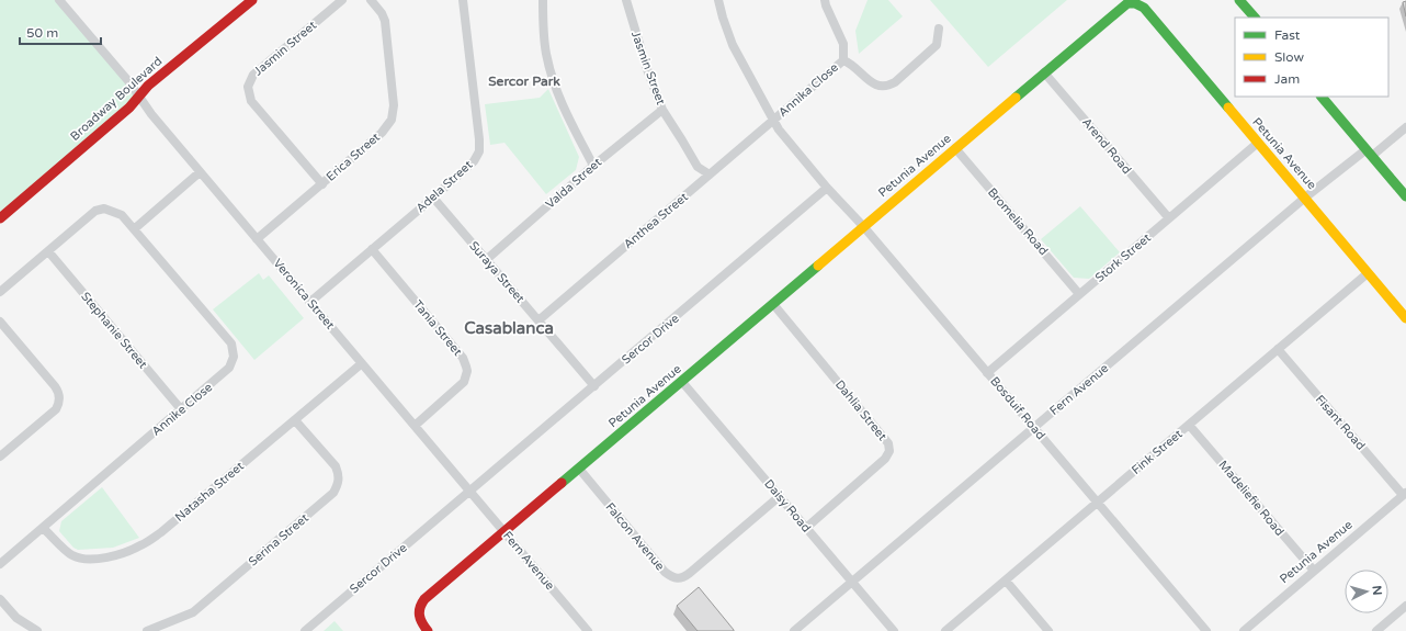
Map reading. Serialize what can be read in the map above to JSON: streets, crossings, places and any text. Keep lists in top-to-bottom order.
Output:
{
  "streets": {
    "street": [
      "Jasmin Street",
      "Annika Close",
      "Broadway Boulevard",
      "Arend Road",
      "Petunia Avenue",
      "Erica Street",
      "Valda Street",
      "Adela Street",
      "Anthea Street",
      "Bromelia Road",
      "Stork Street",
      "Suraya Street",
      "Veronica Street",
      "Tania Street",
      "Stephanie Street",
      "Sercor Drive",
      "Fern Avenue",
      "Bosduif Road",
      "Annike Close",
      "Dahlia Street",
      "Fisant Road",
      "Fink Street",
      "Natasha Street",
      "Madeliefie Road",
      "Daisy Road",
      "Falcon Avenue",
      "Serina Street"
    ]
  },
  "crossings": [
    ["Jasmin Street", "Erica Street"],
    ["Jasmin Street", "Valda Street"],
    ["Jasmin Street", "Anthea Street"],
    ["Annika Close", "Anthea Street"],
    ["Broadway Boulevard", "Veronica Street"],
    ["Arend Road", "Petunia Avenue"],
    ["Arend Road", "Stork Street"],
    ["Petunia Avenue", "Bromelia Road"],
    ["Petunia Avenue", "Stork Street"],
    ["Petunia Avenue", "Fern Avenue"],
    ["Petunia Avenue", "Bosduif Road"],
    ["Petunia Avenue", "Dahlia Street"],
    ["Petunia Avenue", "Fisant Road"],
    ["Petunia Avenue", "Fink Street"],
    ["Petunia Avenue", "Madeliefie Road"],
    ["Petunia Avenue", "Daisy Road"],
    ["Petunia Avenue", "Falcon Avenue"],
    ["Erica Street", "Veronica Street"],
    ["Valda Street", "Suraya Street"],
    ["Adela Street", "Suraya Street"],
    ["Adela Street", "Veronica Street"],
    ["Adela Street", "Tania Street"],
    ["Anthea Street", "Suraya Street"],
    ["Bromelia Road", "Stork Street"],
    ["Stork Street", "Bosduif Road"],
    ["Suraya Street", "Sercor Drive"],
    ["Veronica Street", "Tania Street"],
    ["Veronica Street", "Sercor Drive"],
    ["Veronica Street", "Fern Avenue"],
    ["Veronica Street", "Natasha Street"],
    ["Stephanie Street", "Annike Close"],
    ["Sercor Drive", "Fern Avenue"],
    ["Sercor Drive", "Bosduif Road"],
    ["Fern Avenue", "Bosduif Road"],
    ["Fern Avenue", "Daisy Road"],
    ["Bosduif Road", "Fink Street"],
    ["Annike Close", "Natasha Street"],
    ["Dahlia Street", "Daisy Road"],
    ["Fisant Road", "Fink Street"],
    ["Fink Street", "Madeliefie Road"],
    ["Natasha Street", "Serina Street"],
    ["Daisy Road", "Falcon Avenue"]
  ],
  "districts": ["Sercor Park", "Casablanca"],
  "legend": ["Fast", "Slow", "Jam"],
  "scale_bar": "50 m",
  "north": "right"
}
